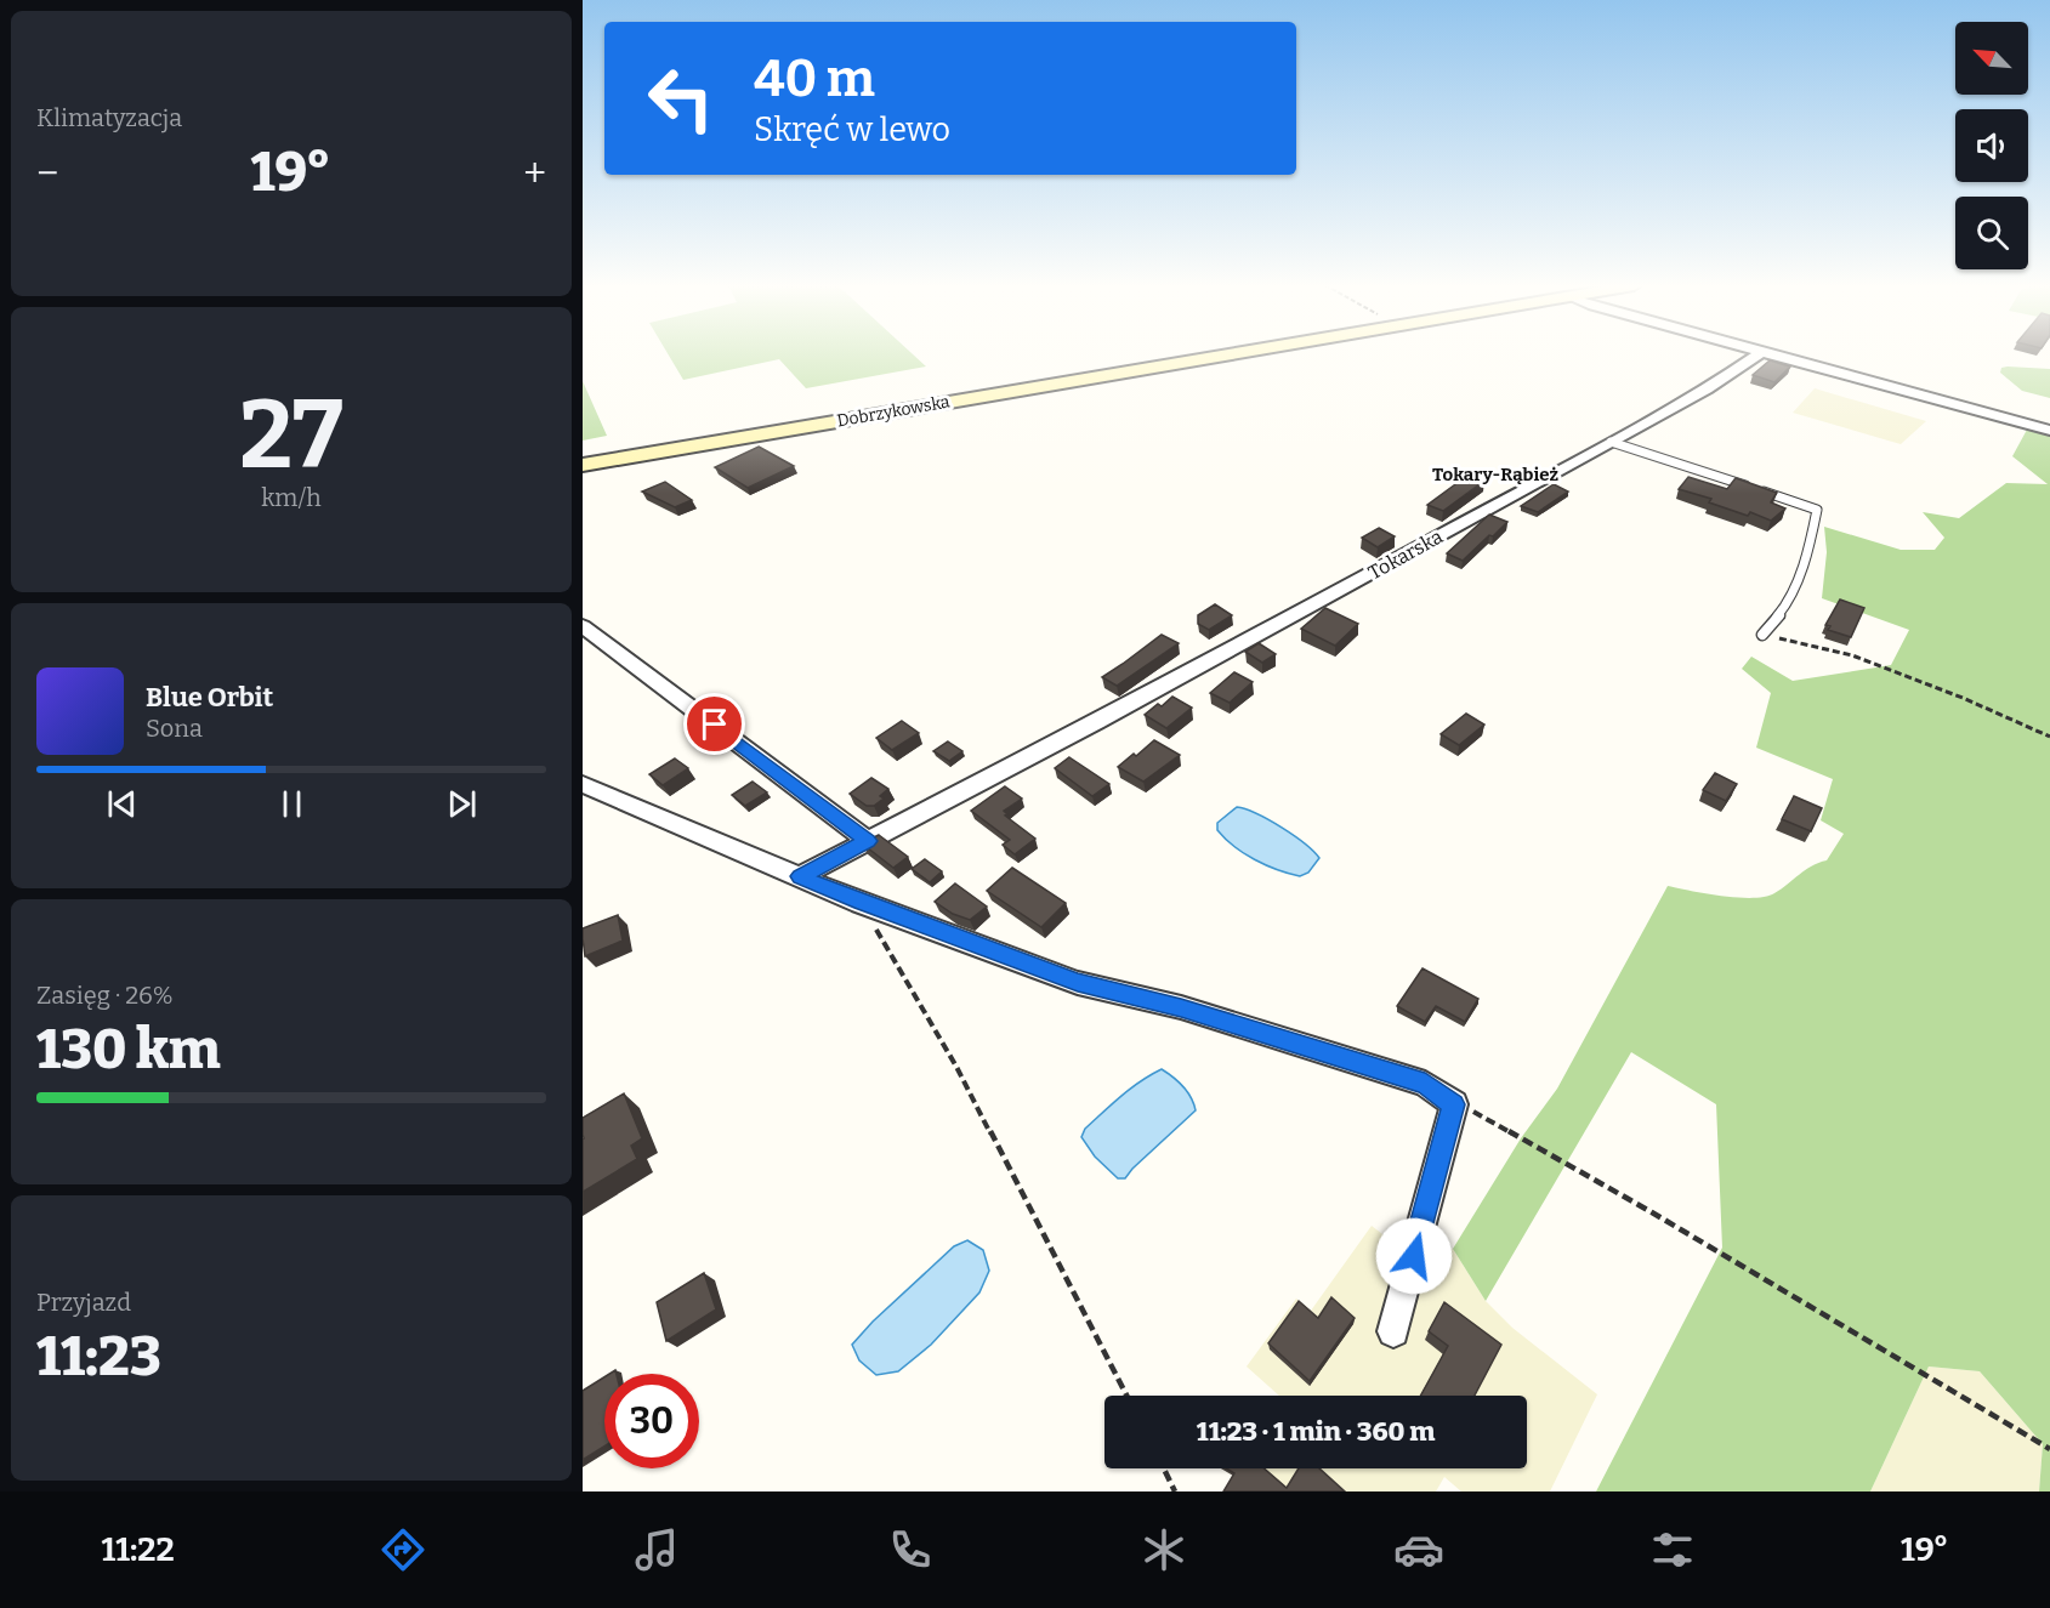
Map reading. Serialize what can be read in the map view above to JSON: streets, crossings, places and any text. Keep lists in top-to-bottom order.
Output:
{
  "streets": {
    "main road": ["Dobrzykowska"],
    "street": ["Tokarska"]
  },
  "districts": ["Tokary-Rąbież"],
  "north": "top left",
  "page": {
    "tile": [
      "Klimatyzacja",
      ["27", "km/h"],
      ["Zasięg · 26%", "130 km"],
      ["Przyjazd", "11:23"]
    ],
    "turn": ["40 m", "Skręć w lewo"],
    "heat": ["−", "19°", "+"],
    "song": ["Blue Orbit", "Sona"],
    "limit": "30",
    "trip": "11:23 · 1 min · 360 m",
    "tabs": ["11:22", "19°"]
  }
}
